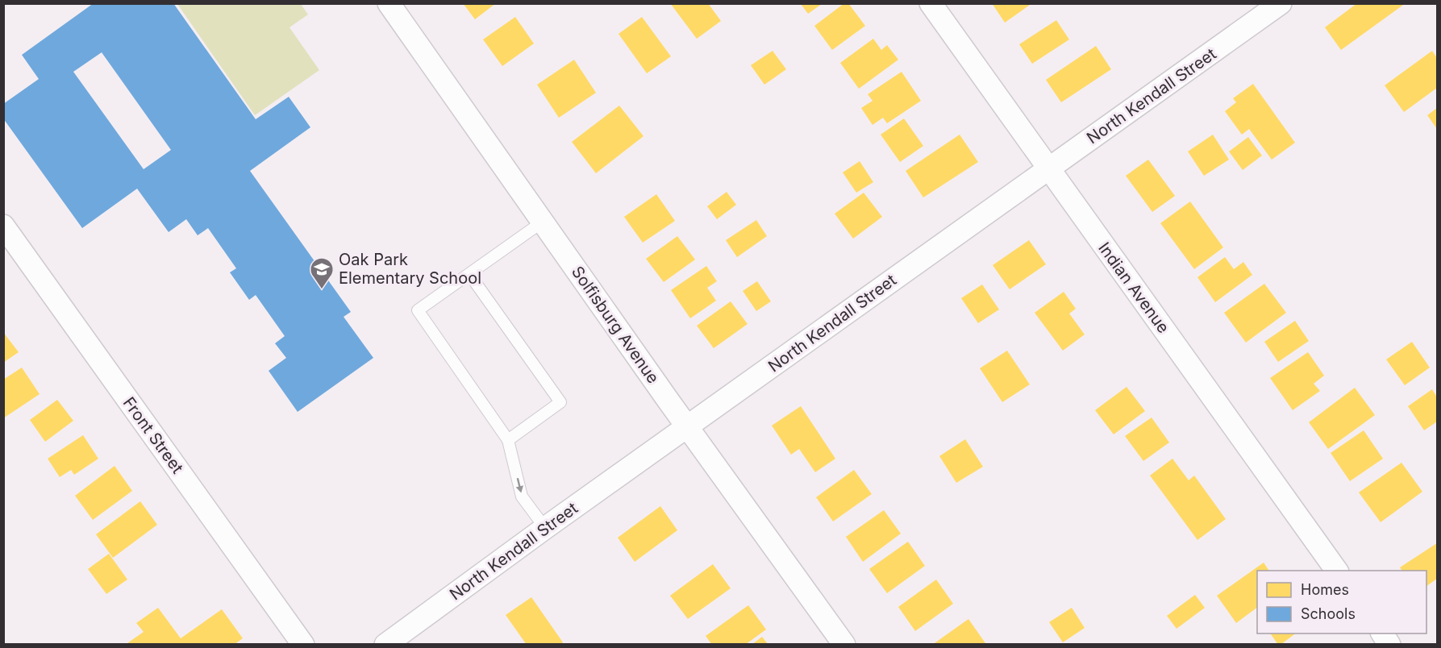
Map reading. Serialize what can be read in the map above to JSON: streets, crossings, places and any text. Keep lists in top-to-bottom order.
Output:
{
  "streets": {
    "street": [
      "North Kendall Street",
      "Indian Avenue",
      "Solfisburg Avenue",
      "Front Street"
    ]
  },
  "crossings": [
    ["North Kendall Street", "Indian Avenue"],
    ["North Kendall Street", "Solfisburg Avenue"]
  ],
  "places": {
    "school or university": ["Oak Park Elementary School"]
  },
  "legend": ["Homes", "Schools"]
}
